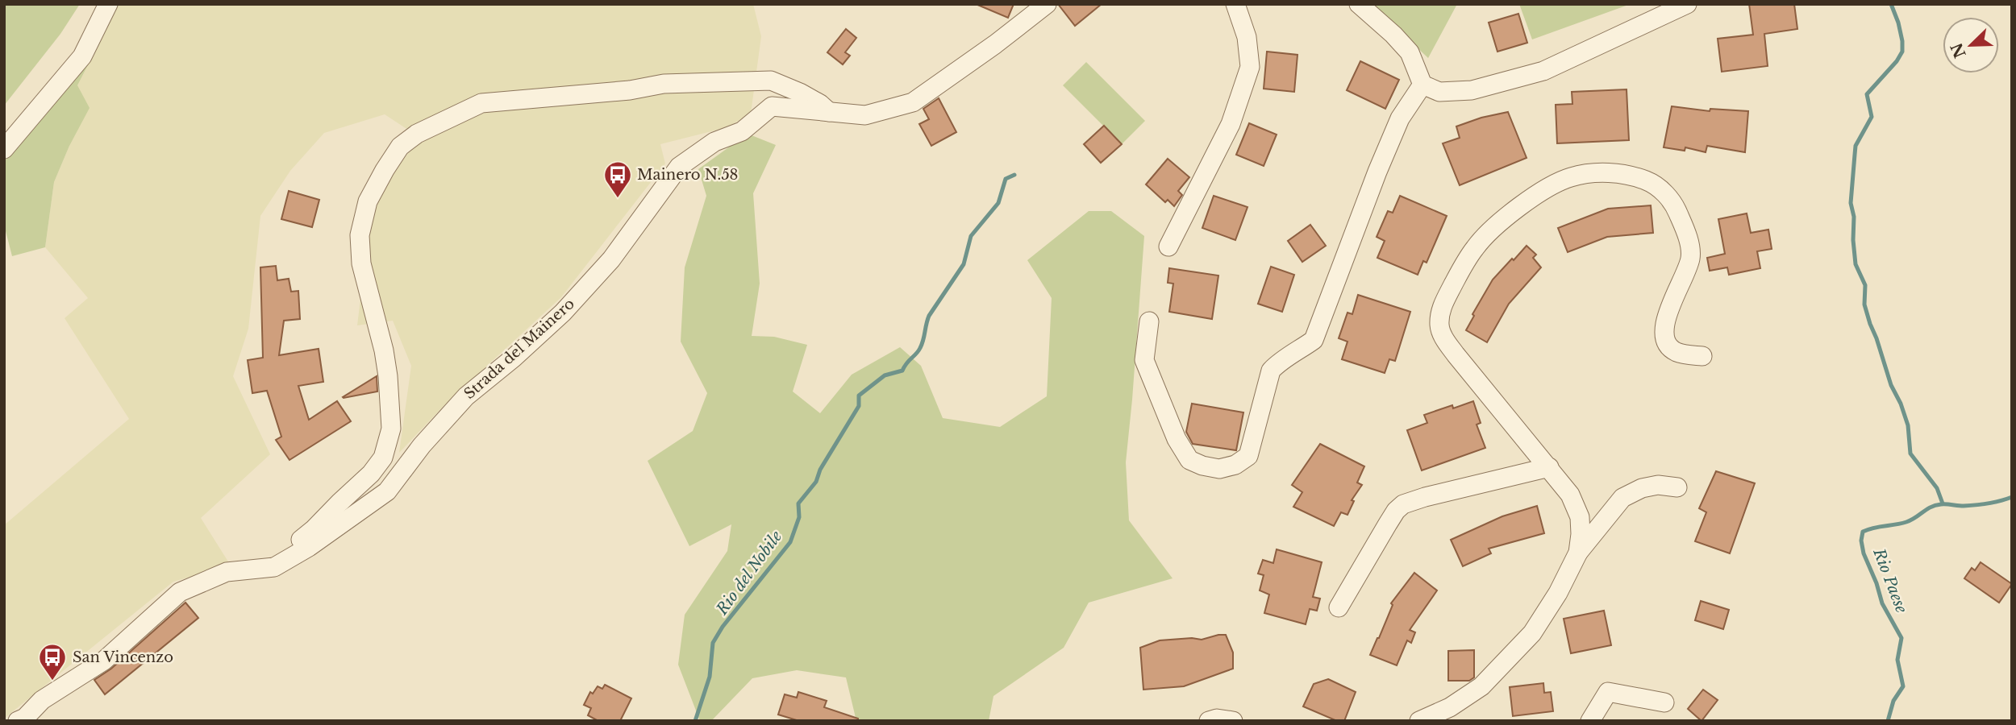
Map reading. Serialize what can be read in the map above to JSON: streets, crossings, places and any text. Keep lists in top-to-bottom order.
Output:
{
  "streets": {
    "street": ["Strada del Mainero"]
  },
  "water": ["Rio del Nobile", "Rio Paese"],
  "places": {
    "bus stop": ["Mainero N.58", "San Vincenzo"]
  },
  "north": "bottom left"
}
